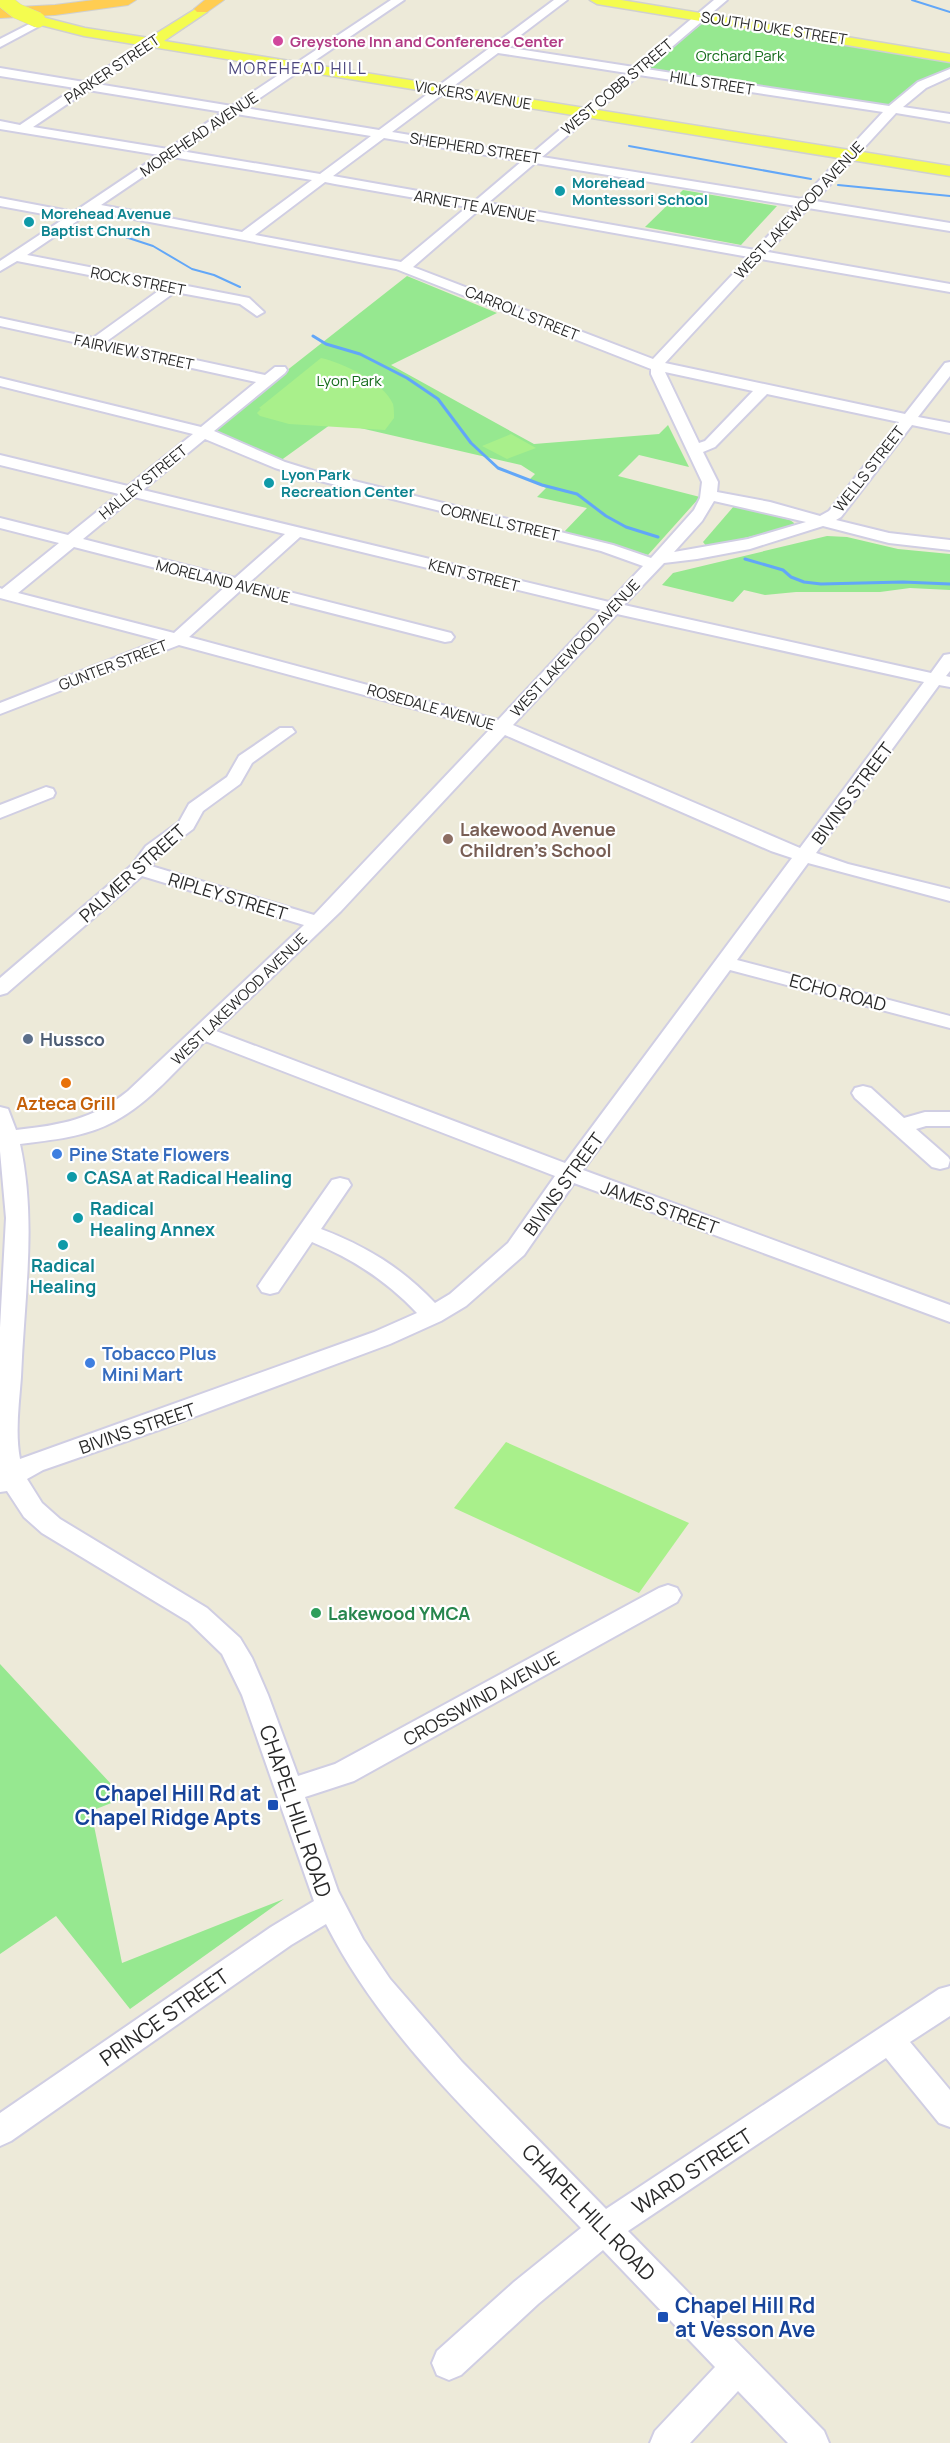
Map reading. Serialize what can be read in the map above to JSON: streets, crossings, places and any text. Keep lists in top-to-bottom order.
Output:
{
  "streets": {
    "main road": ["SOUTH DUKE STREET", "PARKER STREET", "VICKERS AVENUE"],
    "street": [
      "HILL STREET",
      "WEST COBB STREET",
      "MOREHEAD AVENUE",
      "SHEPHERD STREET",
      "ARNETTE AVENUE",
      "WEST LAKEWOOD AVENUE",
      "ROCK STREET",
      "CARROLL STREET",
      "FAIRVIEW STREET",
      "WELLS STREET",
      "HALLEY STREET",
      "CORNELL STREET",
      "KENT STREET",
      "MORELAND AVENUE",
      "GUNTER STREET",
      "ROSEDALE AVENUE",
      "BIVINS STREET",
      "PALMER STREET",
      "RIPLEY STREET",
      "ECHO ROAD",
      "JAMES STREET",
      "CROSSWIND AVENUE",
      "CHAPEL HILL ROAD",
      "PRINCE STREET",
      "WARD STREET"
    ]
  },
  "crossings": [
    ["SOUTH DUKE STREET", "WEST COBB STREET"],
    ["PARKER STREET", "VICKERS AVENUE"],
    ["PARKER STREET", "SHEPHERD STREET"],
    ["PARKER STREET", "ARNETTE AVENUE"],
    ["HILL STREET", "WEST COBB STREET"],
    ["HILL STREET", "WEST LAKEWOOD AVENUE"],
    ["WEST COBB STREET", "VICKERS AVENUE"],
    ["WEST COBB STREET", "SHEPHERD STREET"],
    ["WEST COBB STREET", "ARNETTE AVENUE"],
    ["WEST COBB STREET", "CARROLL STREET"],
    ["VICKERS AVENUE", "MOREHEAD AVENUE"],
    ["VICKERS AVENUE", "WEST LAKEWOOD AVENUE"],
    ["MOREHEAD AVENUE", "SHEPHERD STREET"],
    ["MOREHEAD AVENUE", "ARNETTE AVENUE"],
    ["MOREHEAD AVENUE", "ROCK STREET"],
    ["MOREHEAD AVENUE", "CARROLL STREET"],
    ["SHEPHERD STREET", "WEST LAKEWOOD AVENUE"],
    ["ARNETTE AVENUE", "WEST LAKEWOOD AVENUE"],
    ["WEST LAKEWOOD AVENUE", "CARROLL STREET"],
    ["WEST LAKEWOOD AVENUE", "WELLS STREET"],
    ["WEST LAKEWOOD AVENUE", "CORNELL STREET"],
    ["WEST LAKEWOOD AVENUE", "KENT STREET"],
    ["WEST LAKEWOOD AVENUE", "ROSEDALE AVENUE"],
    ["WEST LAKEWOOD AVENUE", "RIPLEY STREET"],
    ["WEST LAKEWOOD AVENUE", "JAMES STREET"],
    ["WEST LAKEWOOD AVENUE", "CHAPEL HILL ROAD"],
    ["CARROLL STREET", "WELLS STREET"],
    ["FAIRVIEW STREET", "HALLEY STREET"],
    ["WELLS STREET", "CORNELL STREET"],
    ["HALLEY STREET", "CORNELL STREET"],
    ["HALLEY STREET", "KENT STREET"],
    ["HALLEY STREET", "MORELAND AVENUE"],
    ["HALLEY STREET", "ROSEDALE AVENUE"],
    ["KENT STREET", "GUNTER STREET"],
    ["KENT STREET", "BIVINS STREET"],
    ["MORELAND AVENUE", "GUNTER STREET"],
    ["GUNTER STREET", "ROSEDALE AVENUE"],
    ["ROSEDALE AVENUE", "BIVINS STREET"],
    ["BIVINS STREET", "ECHO ROAD"],
    ["BIVINS STREET", "JAMES STREET"],
    ["BIVINS STREET", "CHAPEL HILL ROAD"],
    ["PALMER STREET", "RIPLEY STREET"],
    ["CROSSWIND AVENUE", "CHAPEL HILL ROAD"],
    ["CHAPEL HILL ROAD", "PRINCE STREET"],
    ["CHAPEL HILL ROAD", "WARD STREET"]
  ],
  "districts": ["MOREHEAD HILL"],
  "parks": ["Orchard Park", "Lyon Park"],
  "places": {
    "other": [
      "Greystone Inn and Conference Center",
      "Morehead Montessori School",
      "Morehead Avenue Baptist Church",
      "Lyon Park Recreation Center",
      "Lakewood Avenue Children's School",
      "Hussco",
      "Azteca Grill",
      "Pine State Flowers",
      "CASA at Radical Healing",
      "Radical Healing Annex",
      "Radical Healing",
      "Tobacco Plus Mini Mart",
      "Lakewood YMCA"
    ],
    "transit": ["Chapel Hill Rd at Chapel Ridge Apts", "Chapel Hill Rd at Vesson Ave"]
  }
}
